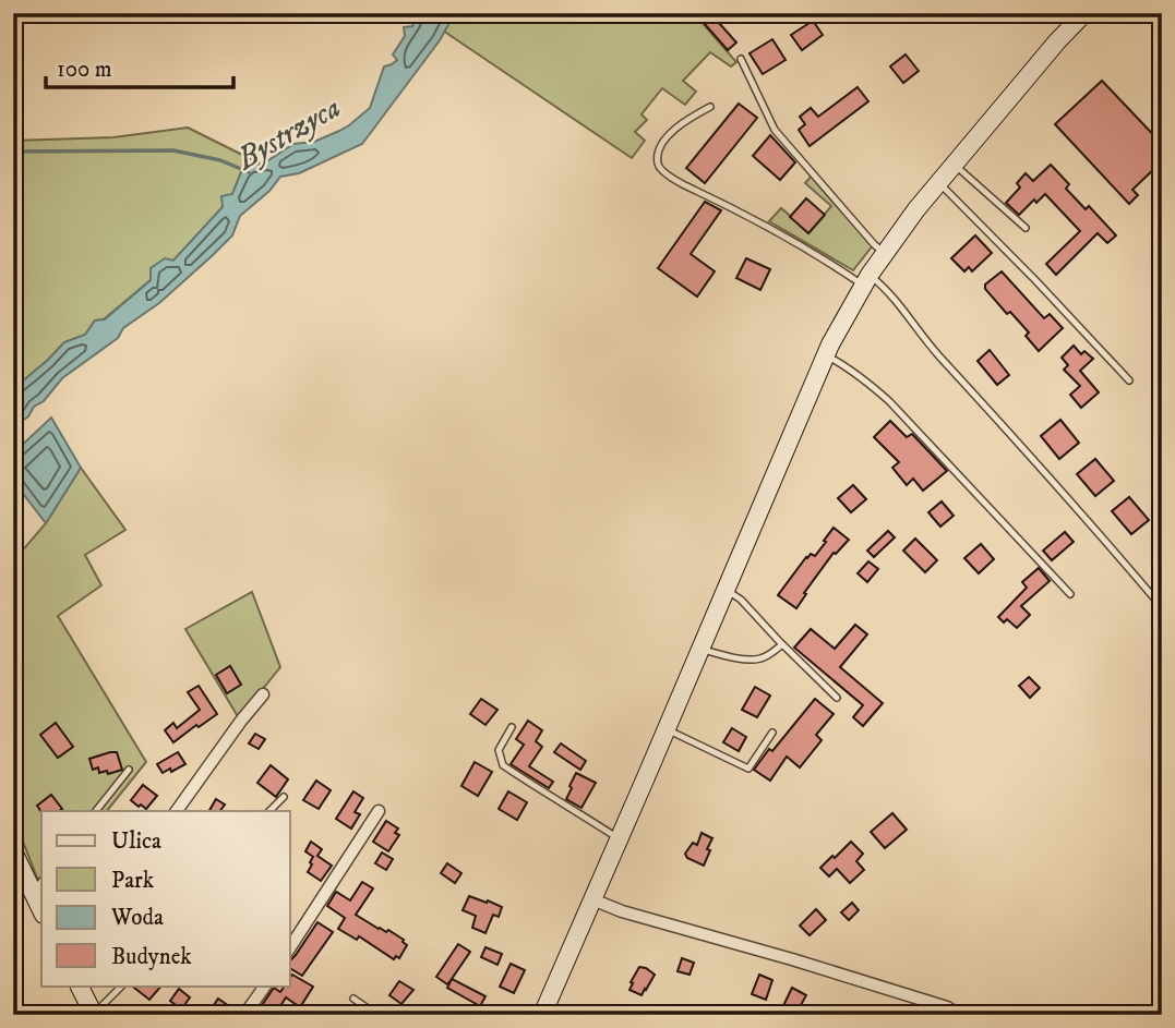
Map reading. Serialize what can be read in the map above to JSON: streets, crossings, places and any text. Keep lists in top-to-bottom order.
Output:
{
  "water": ["Bystrzyca"],
  "legend": [
    "Ulica",
    "Park",
    "Woda",
    "Budynek"
  ],
  "scale_bar": "100 m"
}
